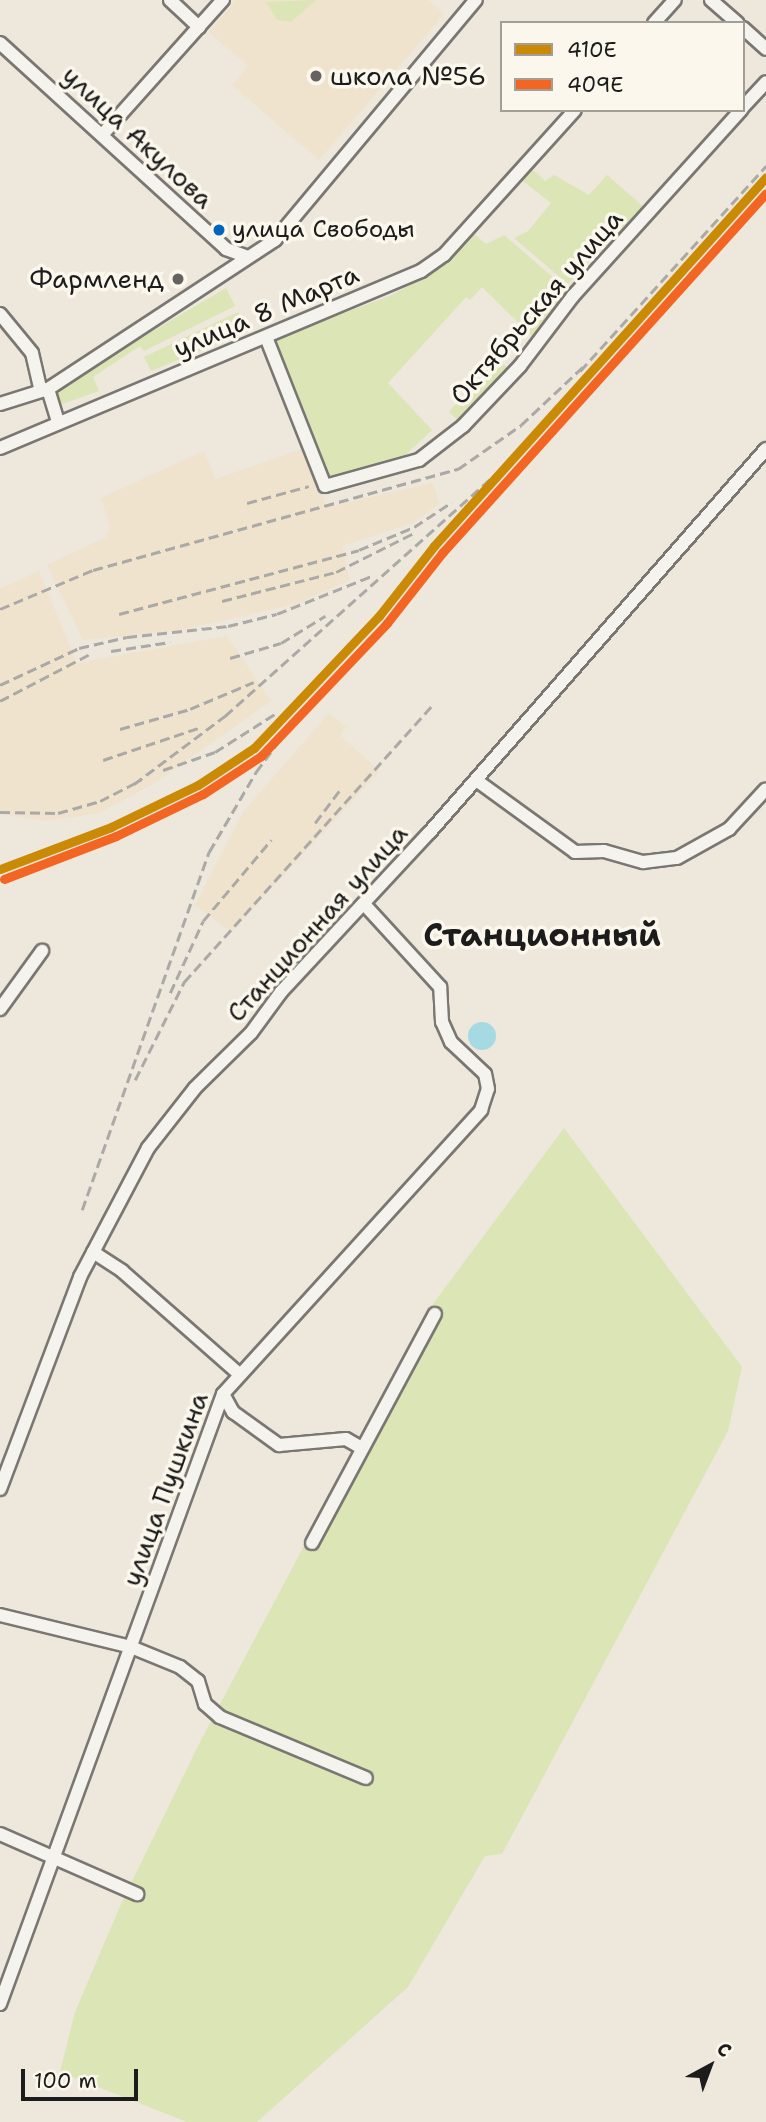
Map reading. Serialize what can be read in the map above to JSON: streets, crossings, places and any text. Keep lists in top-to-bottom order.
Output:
{
  "streets": {
    "street": [
      "улица Акулова",
      "Октябрьская улица",
      "улица 8 Марта",
      "Станционная улица",
      "улица Пушкина"
    ]
  },
  "crossings": [
    ["Октябрьская улица", "улица 8 Марта"],
    ["Станционная улица", "улица Пушкина"]
  ],
  "districts": ["Станционный"],
  "places": ["школа №56", "улица Свободы", "Фармленд"],
  "lines": ["transit line 410E", "transit line 409E"],
  "legend": ["410E", "409E"],
  "scale_bar": "100 m",
  "north": "top right"
}
